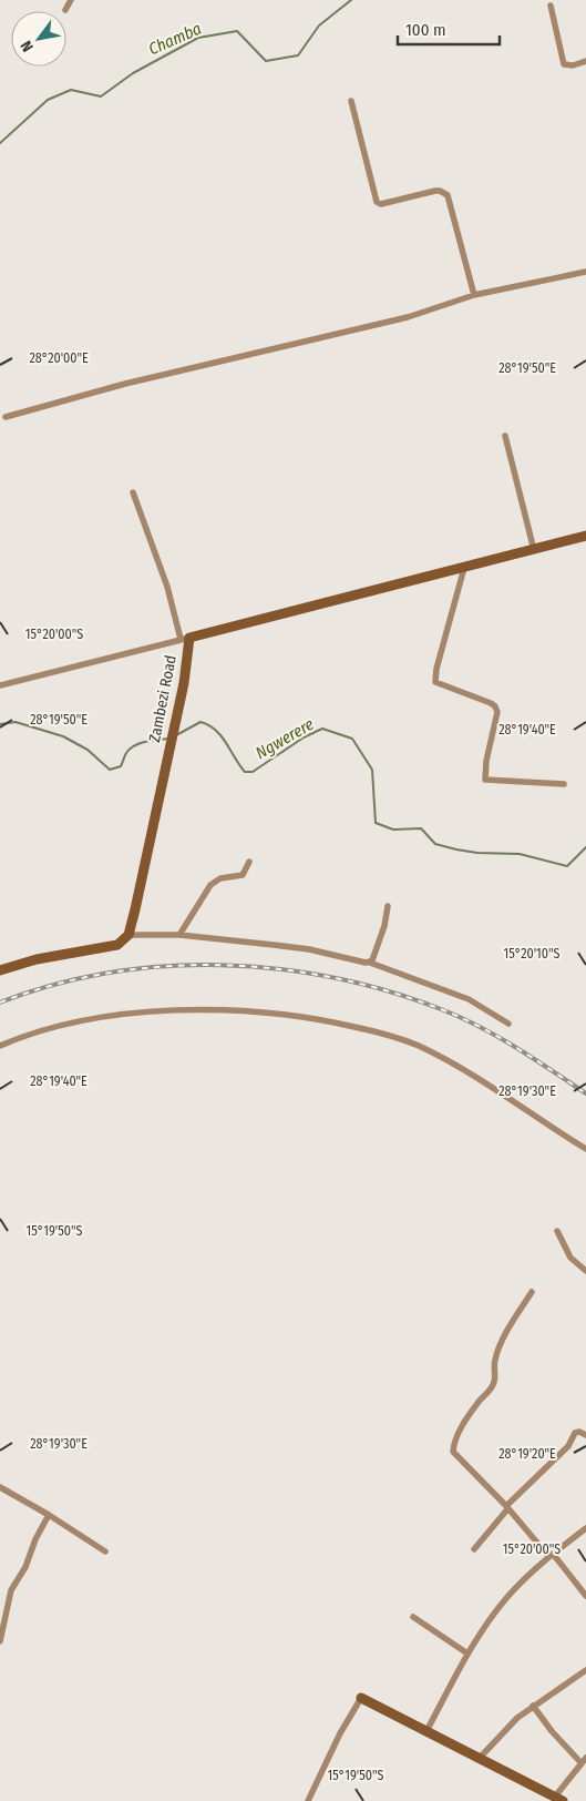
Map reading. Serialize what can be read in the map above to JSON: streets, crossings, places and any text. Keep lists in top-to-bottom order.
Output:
{
  "streets": {
    "main road": ["Zambezi Road"]
  },
  "water": ["Chamba", "Ngwerere"],
  "scale_bar": "100 m",
  "north": "bottom left",
  "coordinates": [
    "28°20'00\"E",
    "28°19'50\"E",
    "15°20'00\"S",
    "28°19'40\"E",
    "15°20'10\"S",
    "28°19'30\"E",
    "15°19'50\"S",
    "28°19'20\"E"
  ]
}
